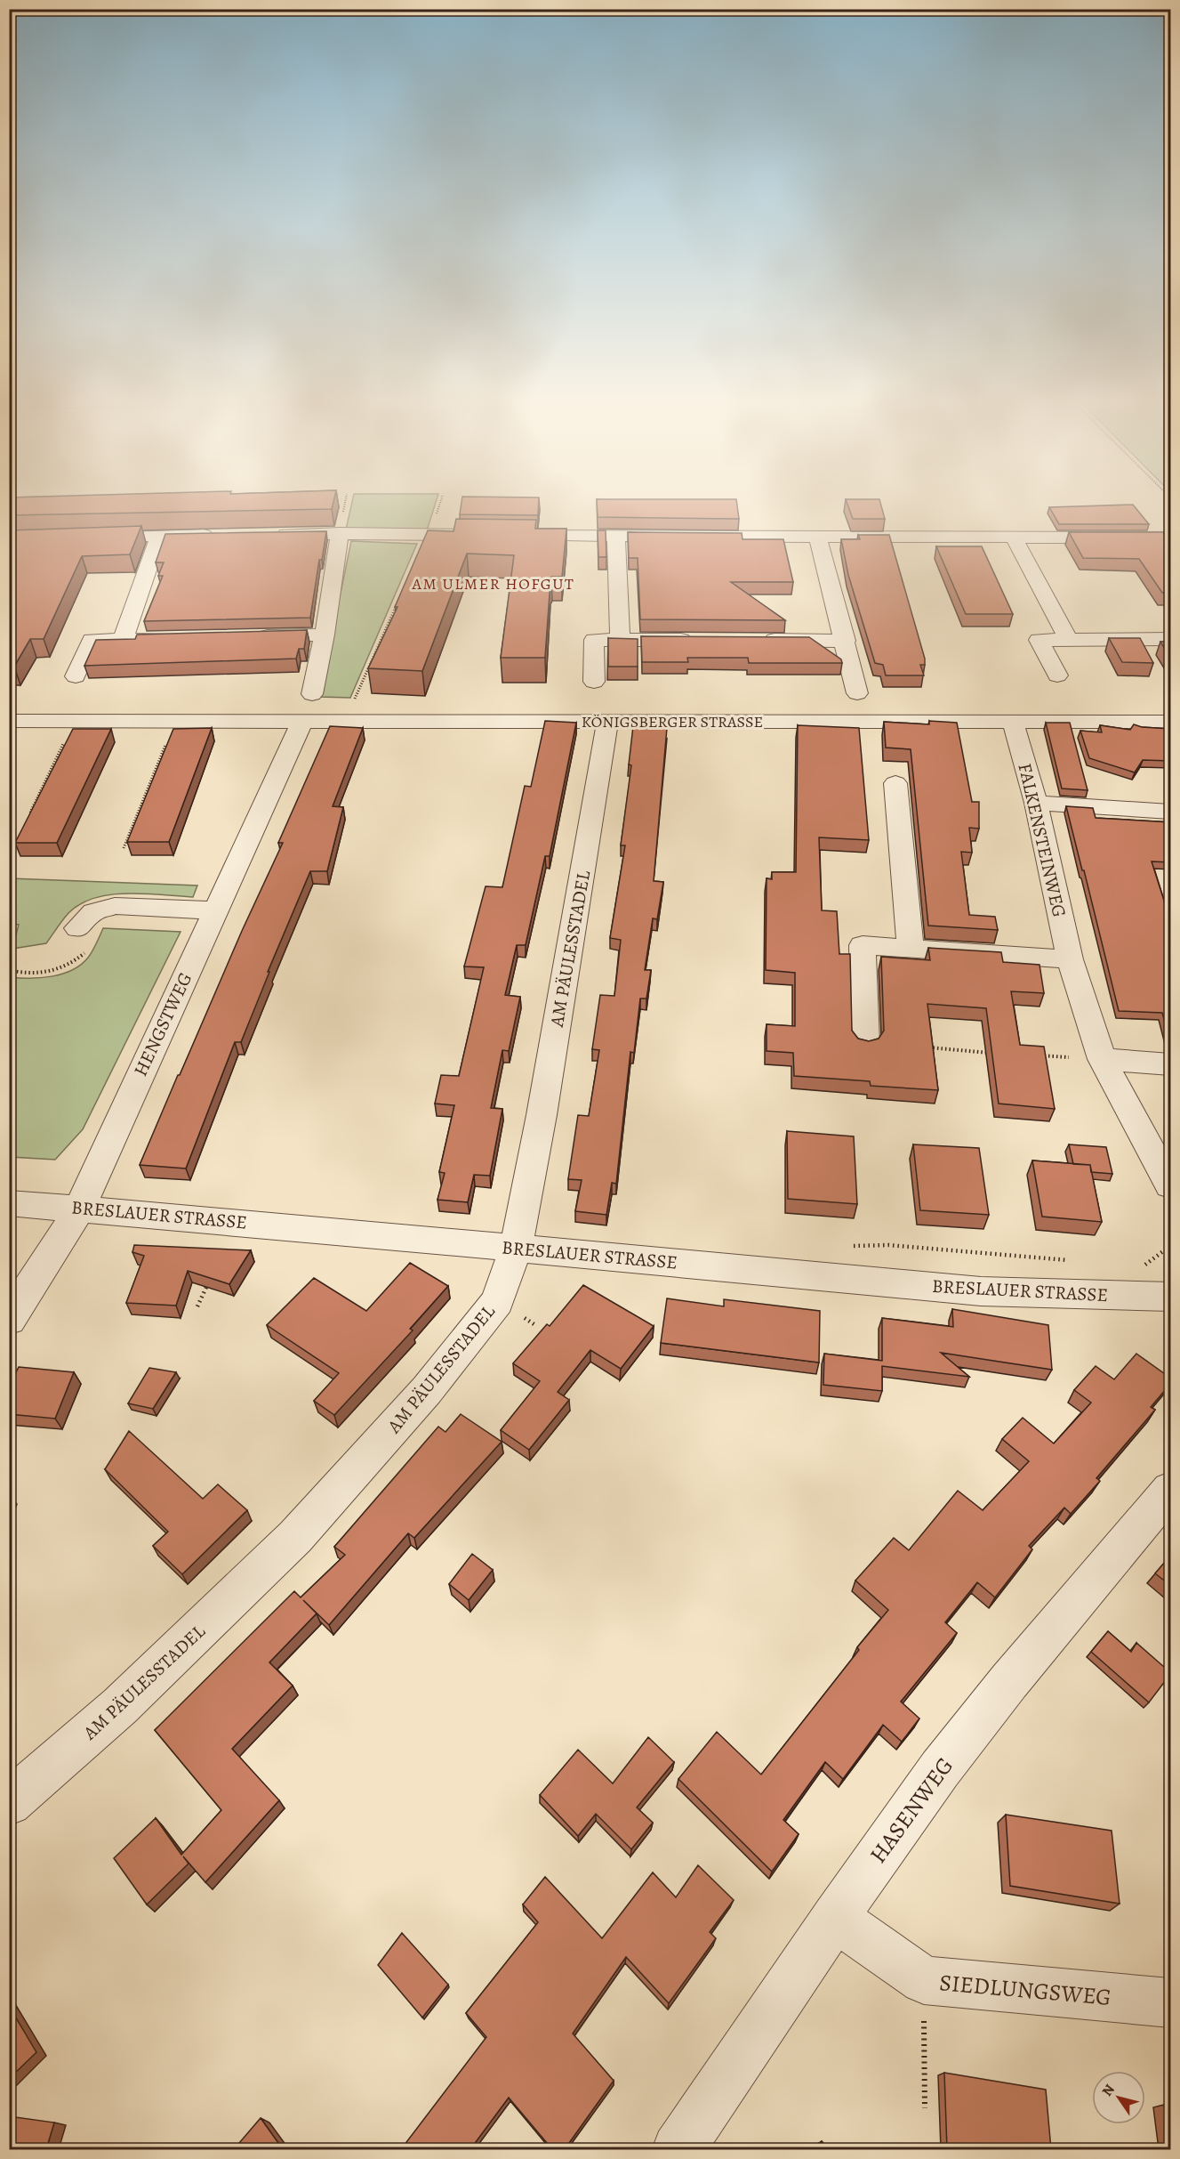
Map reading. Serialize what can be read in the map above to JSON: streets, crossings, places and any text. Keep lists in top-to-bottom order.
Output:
{
  "streets": {
    "street": [
      "KÖNIGSBERGER STRASSE",
      "FALKENSTEINWEG",
      "AM PÄULESSTADEL",
      "HENGSTWEG",
      "BRESLAUER STRASSE",
      "HASENWEG",
      "SIEDLUNGSWEG"
    ]
  },
  "crossings": [
    ["KÖNIGSBERGER STRASSE", "FALKENSTEINWEG"],
    ["KÖNIGSBERGER STRASSE", "AM PÄULESSTADEL"],
    ["KÖNIGSBERGER STRASSE", "HENGSTWEG"],
    ["AM PÄULESSTADEL", "BRESLAUER STRASSE"],
    ["HENGSTWEG", "BRESLAUER STRASSE"],
    ["HASENWEG", "SIEDLUNGSWEG"]
  ],
  "districts": ["AM ULMER HOFGUT"],
  "north": "top left"
}
